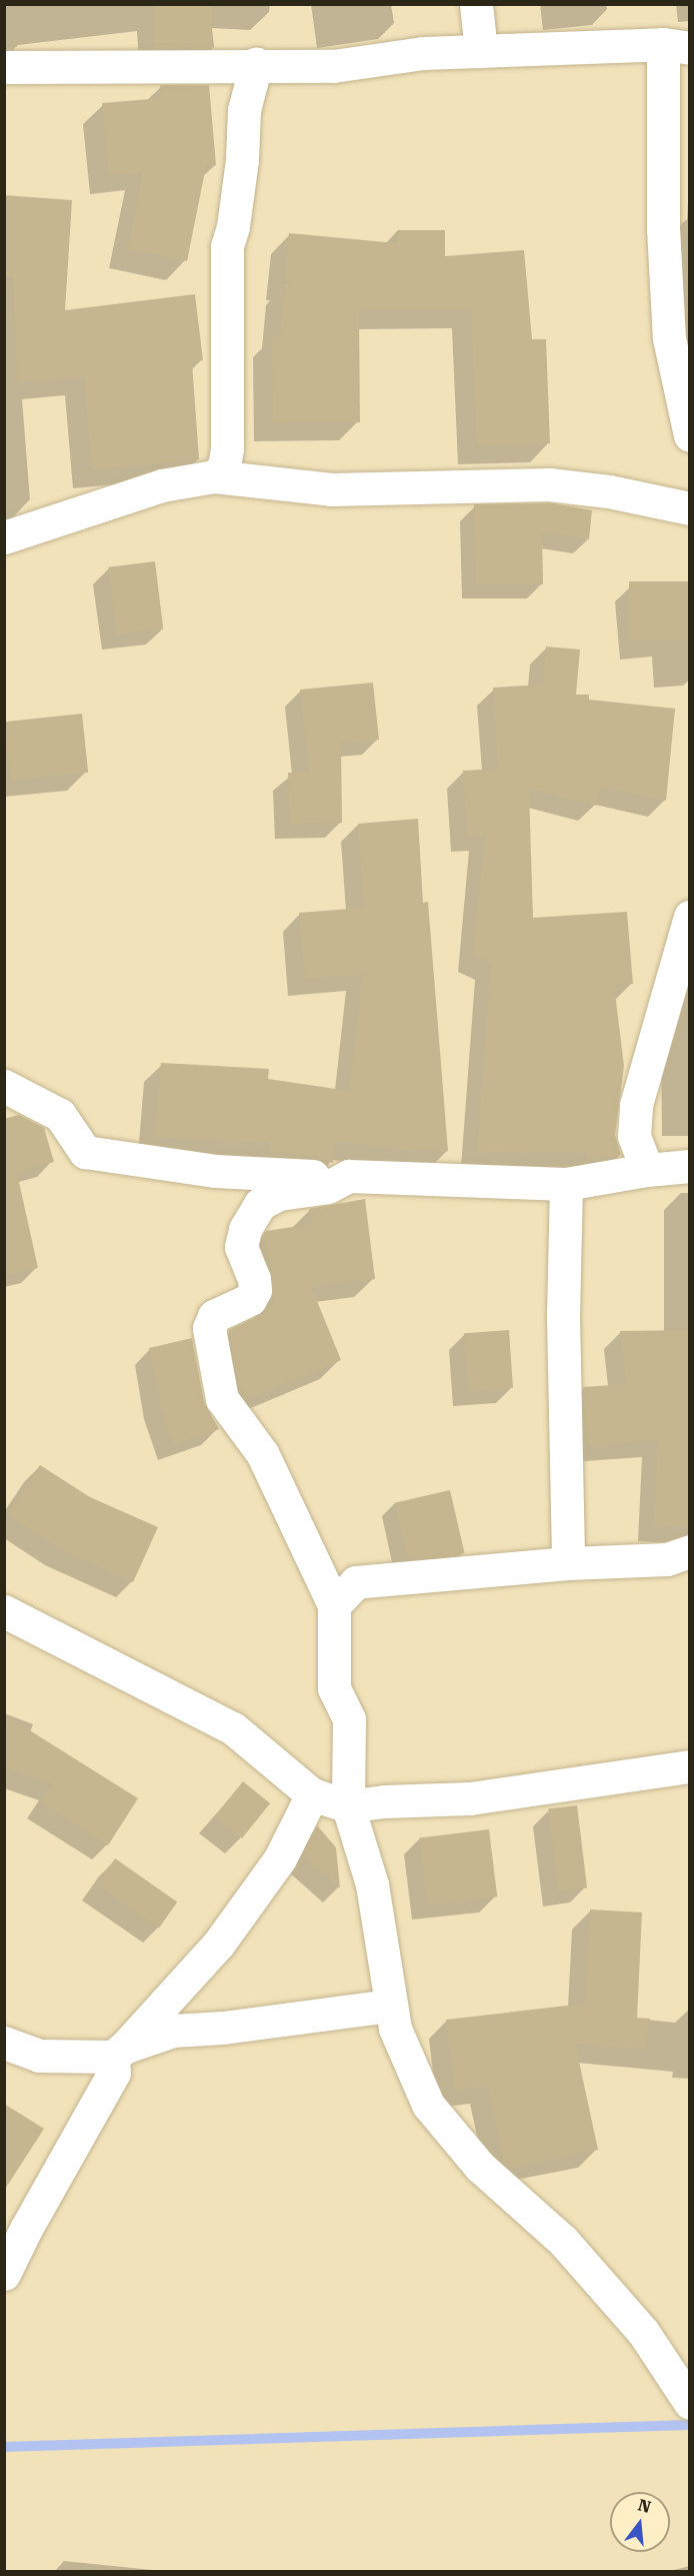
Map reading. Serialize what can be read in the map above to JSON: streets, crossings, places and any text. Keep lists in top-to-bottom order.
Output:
{
  "north": "top"
}
